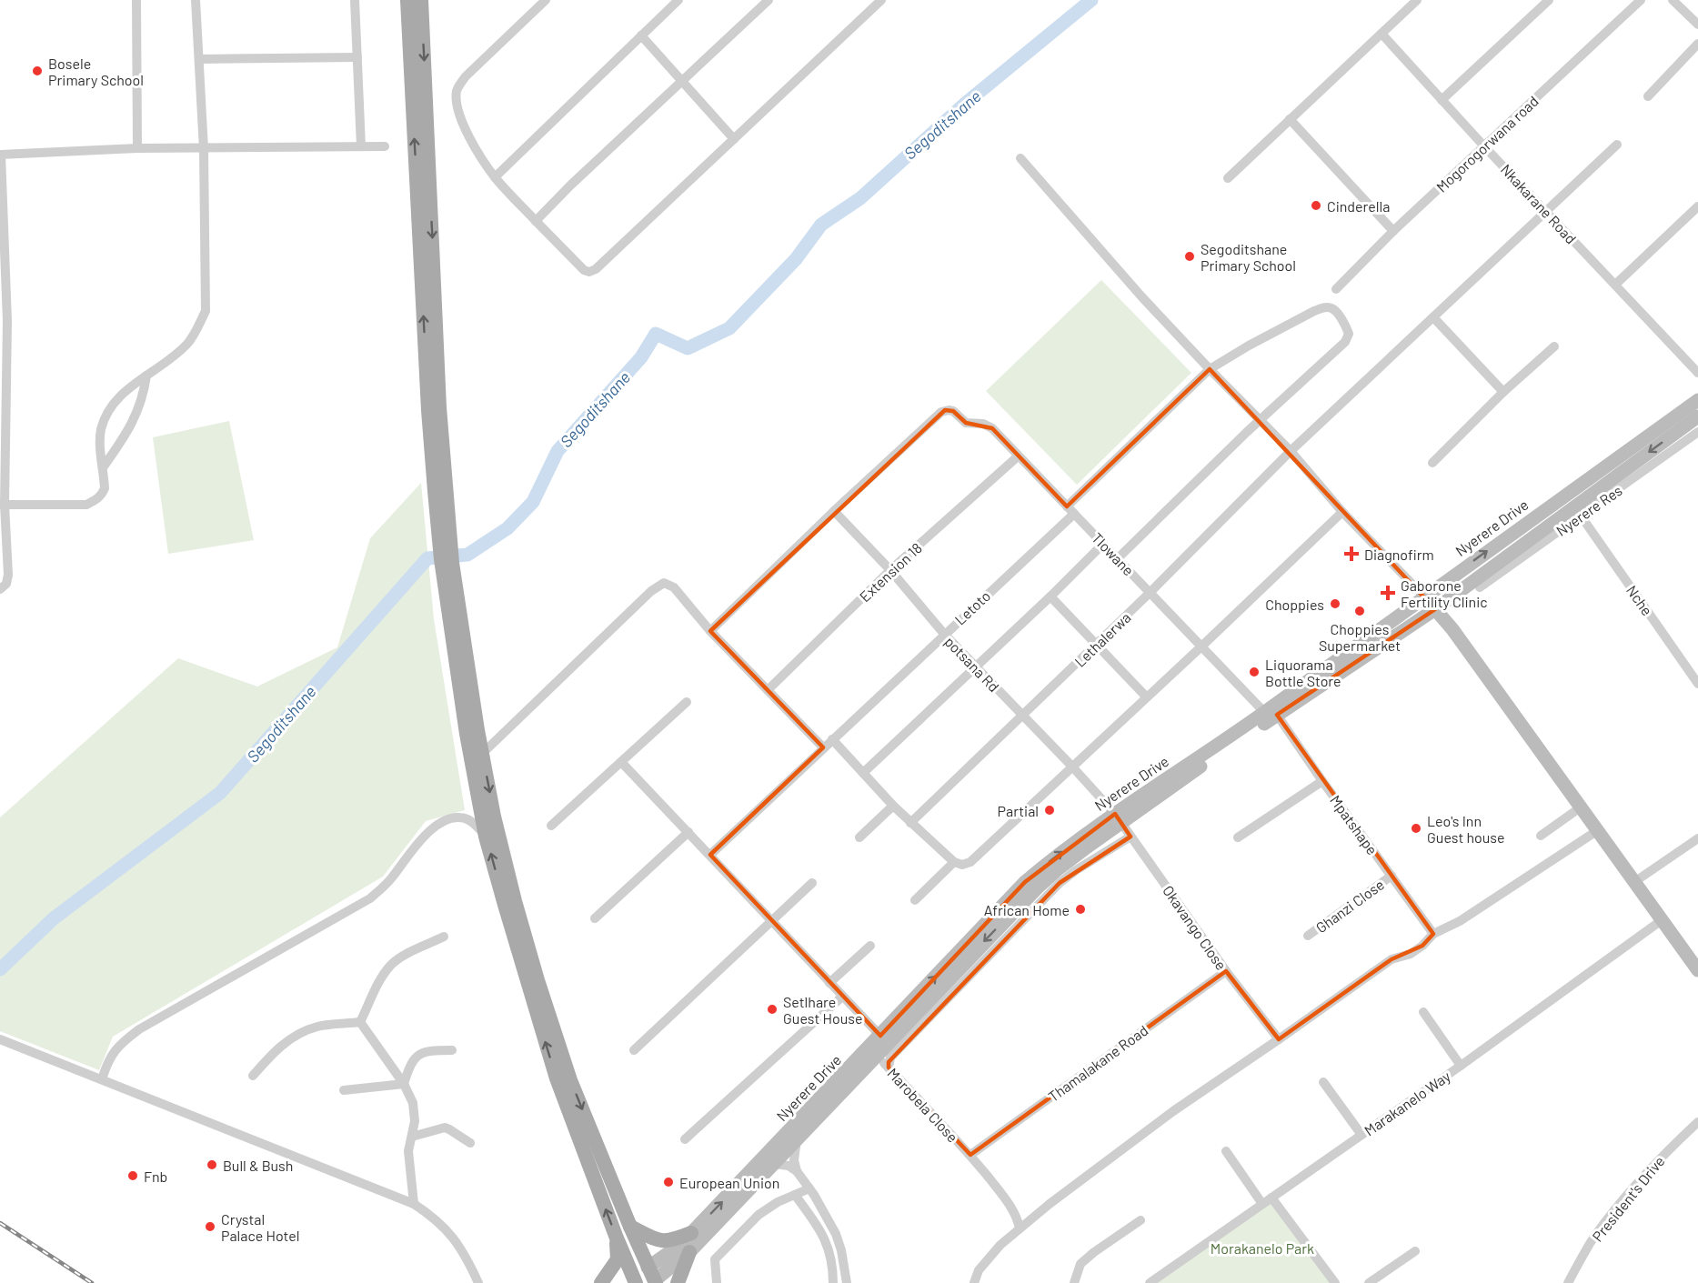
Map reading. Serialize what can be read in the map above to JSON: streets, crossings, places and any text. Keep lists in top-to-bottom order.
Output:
{
  "streets": {
    "main road": ["Nyerere Drive"],
    "street": [
      "Mogorogorwana road",
      "Nkakarane Road",
      "Nyerere Res",
      "Tlowane",
      "Extension 18",
      "Nche",
      "Letoto",
      "Lethalerwa",
      "potsana Rd",
      "Mpatshape",
      "Ghanzi Close",
      "Okavango Close",
      "Thamalakane Road",
      "Marakanelo Way",
      "Marobela Close",
      "President's Drive"
    ]
  },
  "crossings": [
    ["Mogorogorwana road", "Nkakarane Road"],
    ["Nkakarane Road", "Lethalerwa"],
    ["Nyerere Res", "Nche"],
    ["Nyerere Drive", "Tlowane"],
    ["Nyerere Drive", "potsana Rd"],
    ["Nyerere Drive", "Mpatshape"],
    ["Nyerere Drive", "Okavango Close"],
    ["Nyerere Drive", "Marobela Close"],
    ["Tlowane", "Extension 18"],
    ["Tlowane", "Letoto"],
    ["Tlowane", "Lethalerwa"],
    ["Tlowane", "potsana Rd"],
    ["Tlowane", "Mpatshape"],
    ["Extension 18", "potsana Rd"],
    ["Letoto", "potsana Rd"],
    ["Lethalerwa", "potsana Rd"],
    ["potsana Rd", "Okavango Close"],
    ["Mpatshape", "Ghanzi Close"],
    ["Okavango Close", "Thamalakane Road"],
    ["Thamalakane Road", "Marobela Close"]
  ],
  "water": ["Segoditshane"],
  "parks": ["Morakanelo Park"],
  "places": {
    "other": [
      "Bosele Primary School",
      "Cinderella",
      "Segoditshane Primary School",
      "Choppies",
      "Choppies Supermarket",
      "Liquorama Bottle Store",
      "Partial",
      "Leo's Inn Guest house",
      "African Home",
      "Setlhare Guest House",
      "Bull & Bush",
      "Fnb",
      "European Union",
      "Crystal Palace Hotel"
    ],
    "health": ["Diagnofirm", "Gaborone Fertility Clinic"]
  }
}
